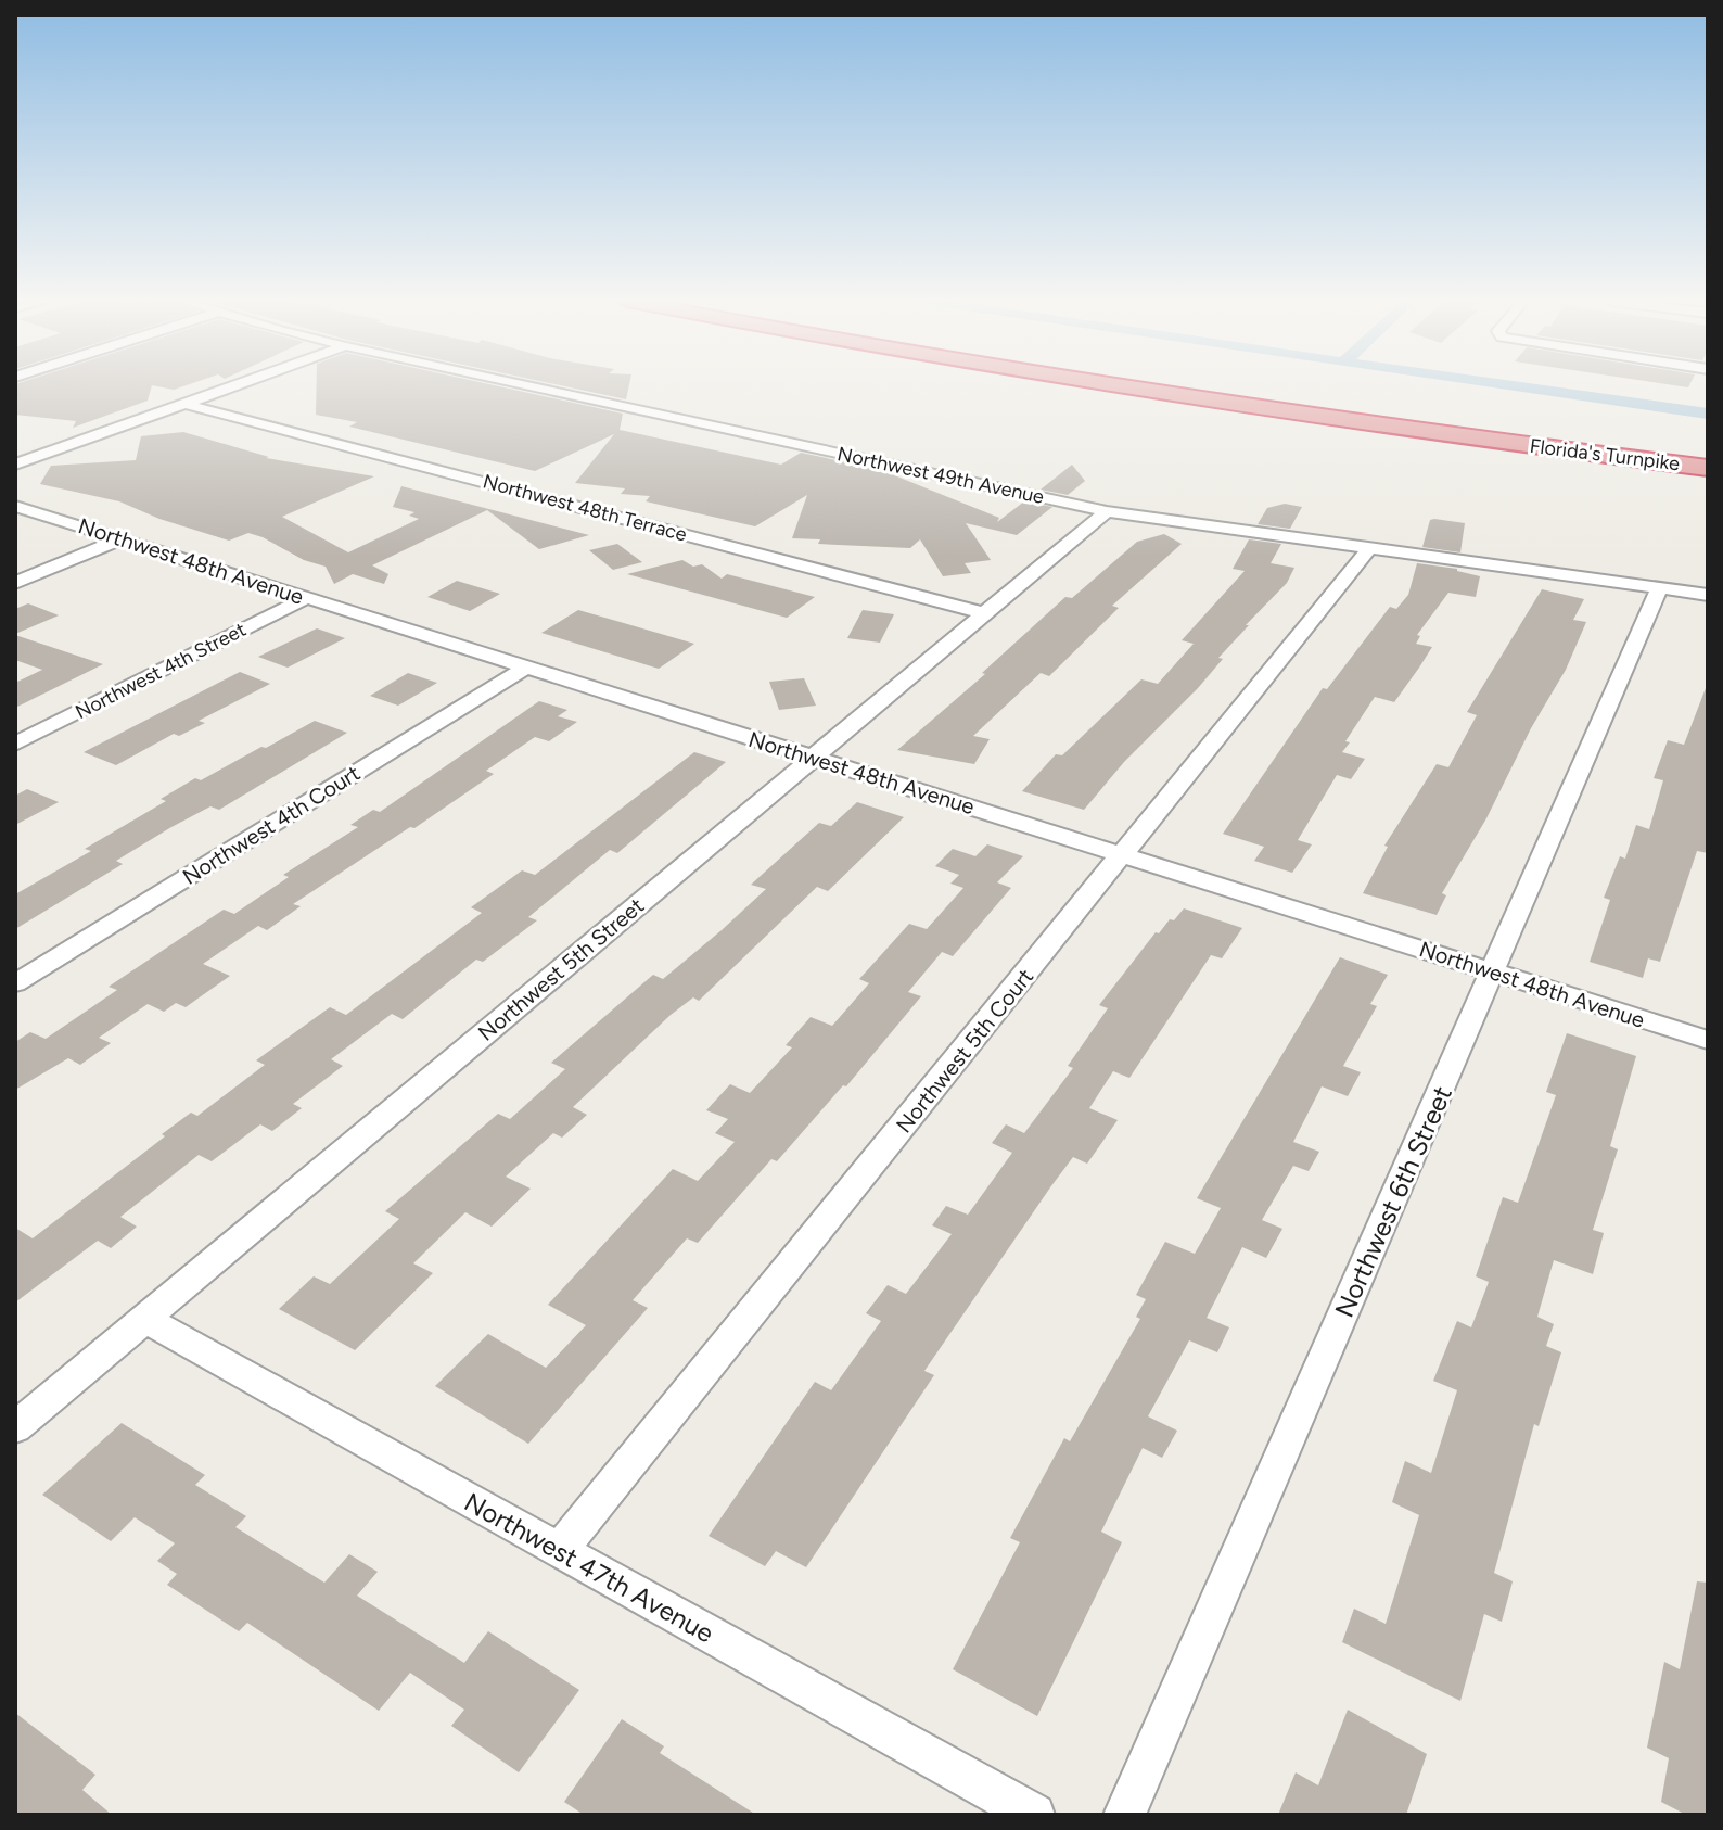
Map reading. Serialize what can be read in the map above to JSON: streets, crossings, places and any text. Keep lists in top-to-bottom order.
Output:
{
  "streets": {
    "highway": ["Florida's Turnpike"],
    "street": [
      "Northwest 49th Avenue",
      "Northwest 48th Terrace",
      "Northwest 48th Avenue",
      "Northwest 4th Street",
      "Northwest 4th Court",
      "Northwest 5th Street",
      "Northwest 5th Court",
      "Northwest 6th Street",
      "Northwest 47th Avenue"
    ]
  },
  "crossings": [
    ["Northwest 49th Avenue", "Northwest 5th Street"],
    ["Northwest 49th Avenue", "Northwest 5th Court"],
    ["Northwest 49th Avenue", "Northwest 6th Street"],
    ["Northwest 48th Terrace", "Northwest 5th Street"],
    ["Northwest 48th Avenue", "Northwest 4th Street"],
    ["Northwest 48th Avenue", "Northwest 4th Court"],
    ["Northwest 48th Avenue", "Northwest 5th Street"],
    ["Northwest 48th Avenue", "Northwest 5th Court"],
    ["Northwest 48th Avenue", "Northwest 6th Street"],
    ["Northwest 5th Street", "Northwest 47th Avenue"],
    ["Northwest 5th Court", "Northwest 47th Avenue"]
  ]
}
